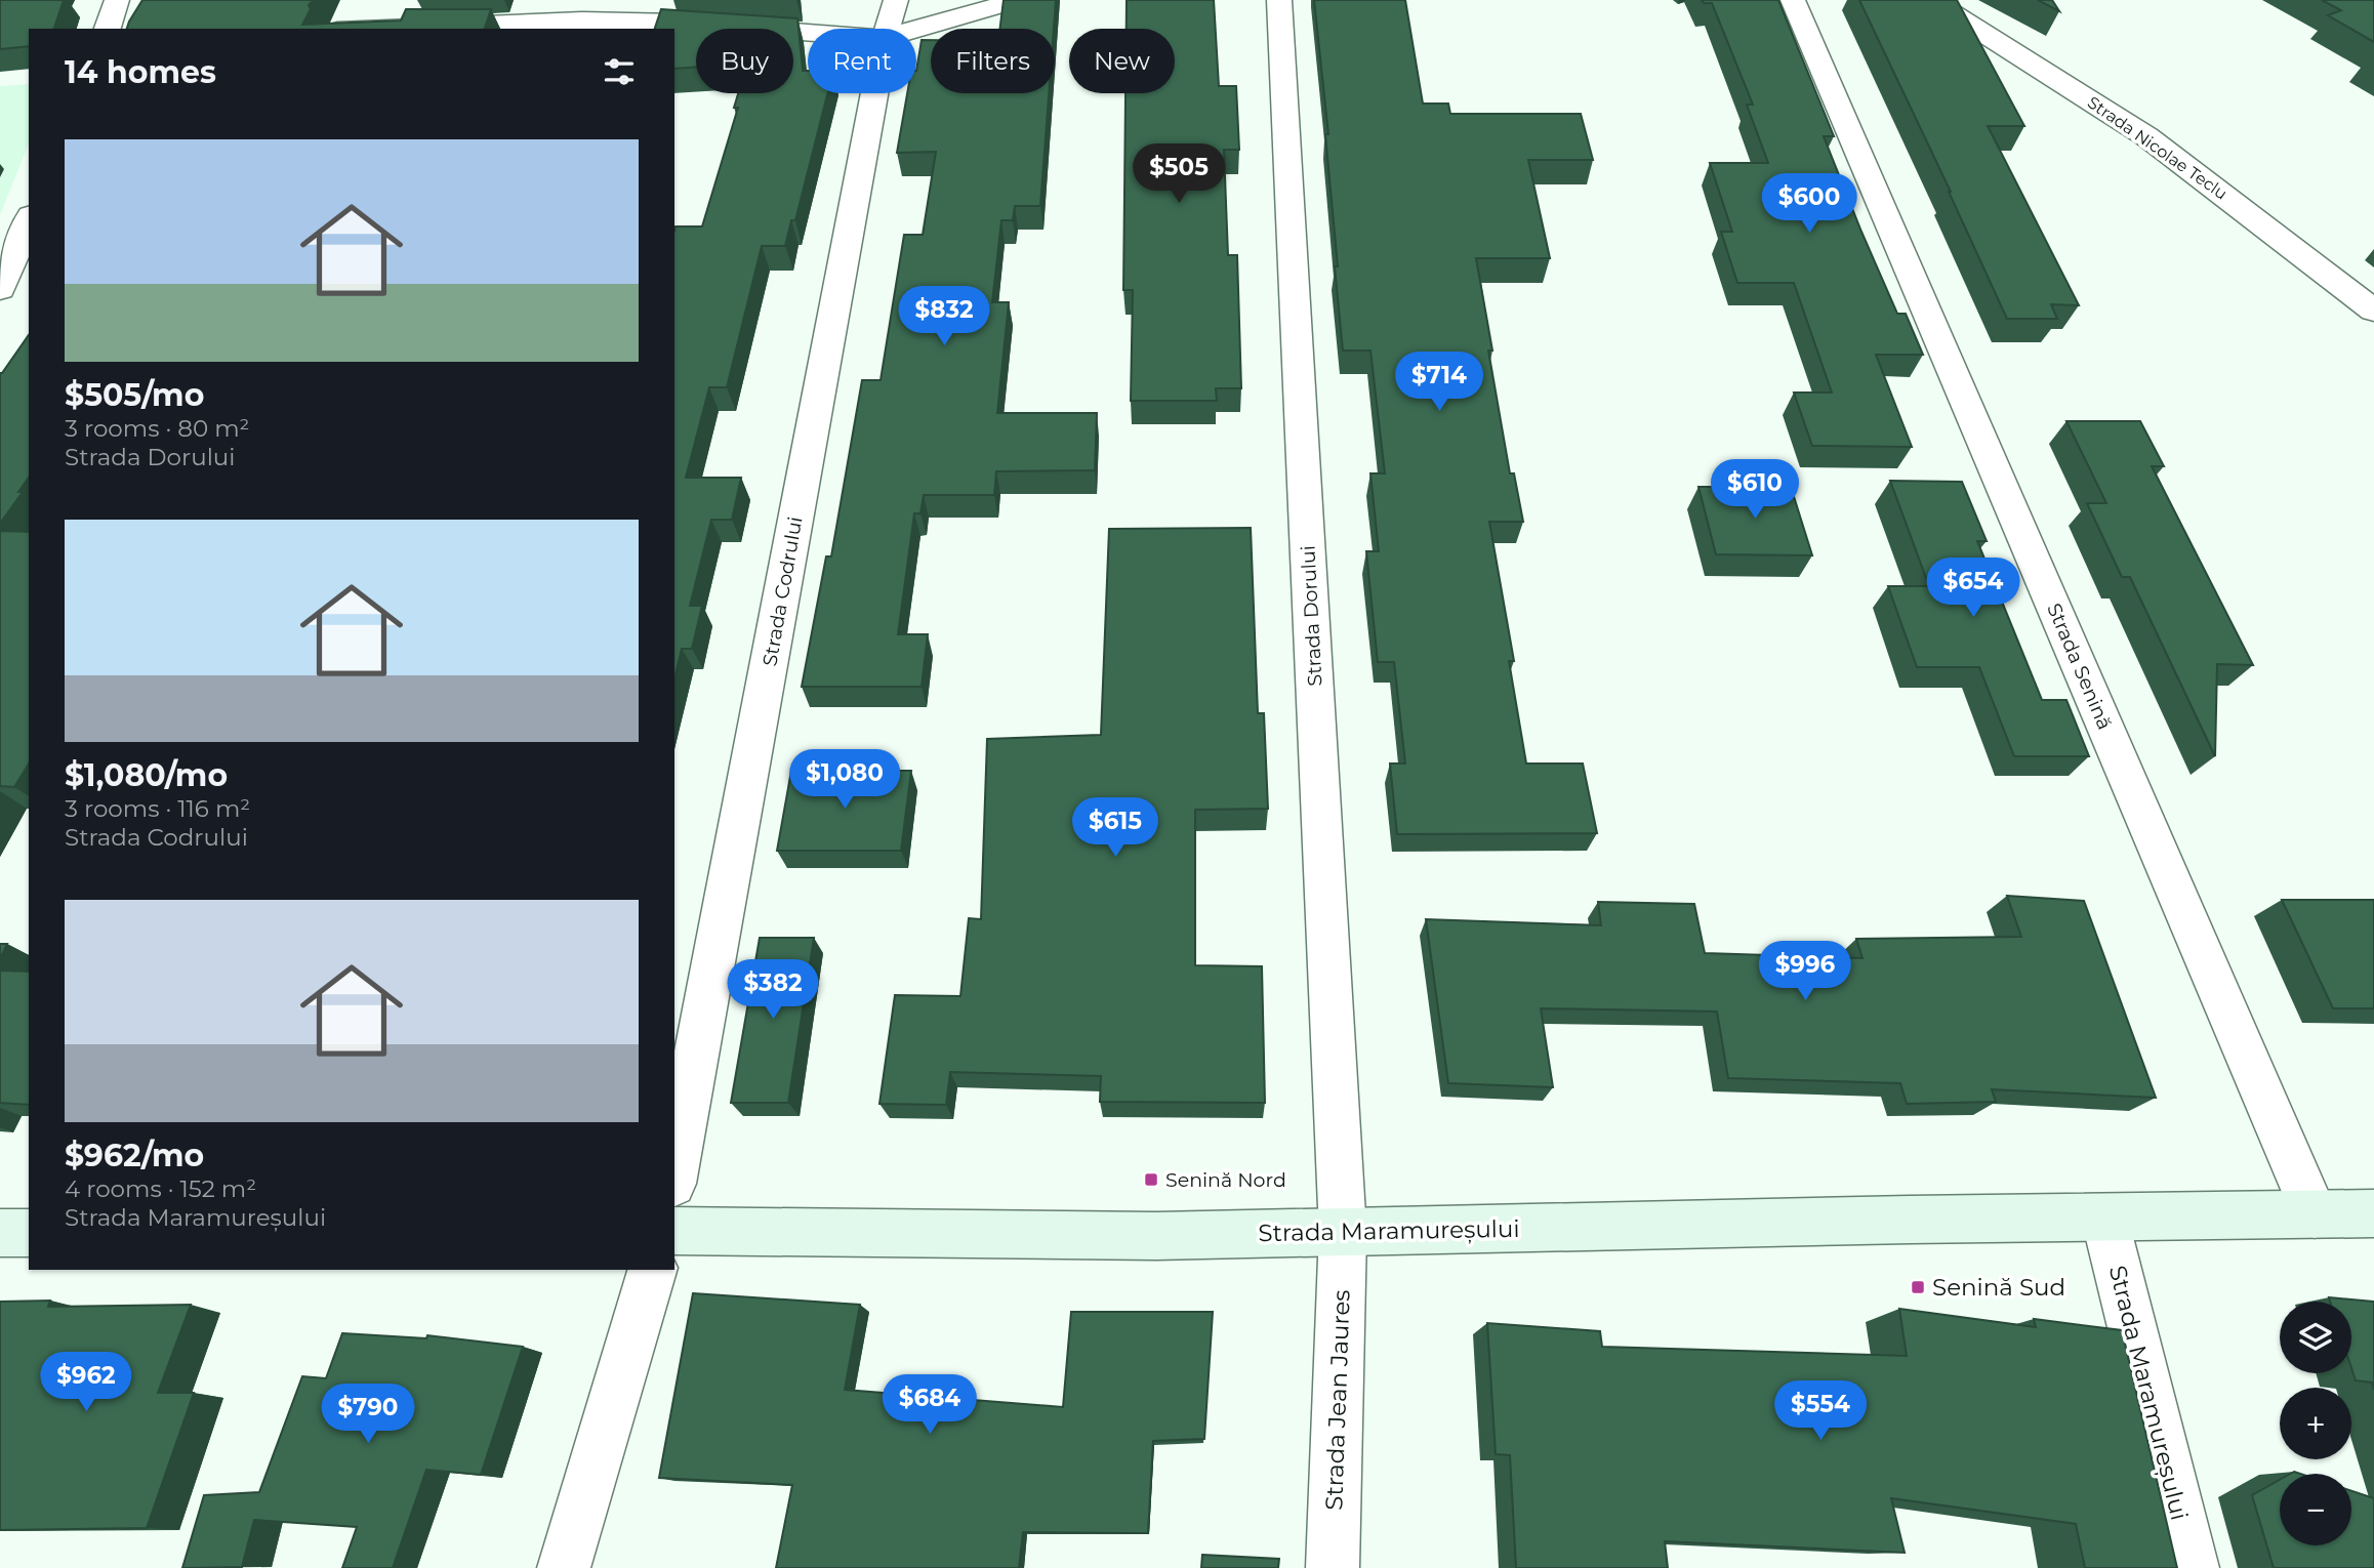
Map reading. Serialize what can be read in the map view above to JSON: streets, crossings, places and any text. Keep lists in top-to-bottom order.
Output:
{
  "streets": {
    "main road": ["Strada Maramureșului"],
    "street": [
      "Strada Nicolae Teclu",
      "Strada Codrului",
      "Strada Dorului",
      "Strada Senină",
      "Strada Jean Jaures"
    ]
  },
  "crossings": [
    ["Strada Dorului", "Strada Maramureșului"],
    ["Strada Dorului", "Strada Jean Jaures"],
    ["Strada Senină", "Strada Maramureșului"],
    ["Strada Maramureșului", "Strada Jean Jaures"]
  ],
  "places": {
    "transit": ["Senină Nord", "Senină Sud"]
  },
  "page": {
    "chip": [
      "Buy",
      "Rent",
      "Filters",
      "New"
    ],
    "heading": "14 homes",
    "list": [
      {
        "name": "$505/mo",
        "note": "3 rooms · 80 m² · Strada Dorului"
      },
      {
        "name": "$1,080/mo",
        "note": "3 rooms · 116 m² · Strada Codrului"
      },
      {
        "name": "$962/mo",
        "note": "4 rooms · 152 m² · Strada Maramureșului"
      }
    ],
    "price": [
      "$505",
      "$600",
      "$832",
      "$714",
      "$610",
      "$654",
      "$1,080",
      "$615",
      "$996",
      "$382",
      "$962",
      "$684",
      "$554",
      "$790"
    ],
    "map_buttons": ["+", "−"]
  }
}
